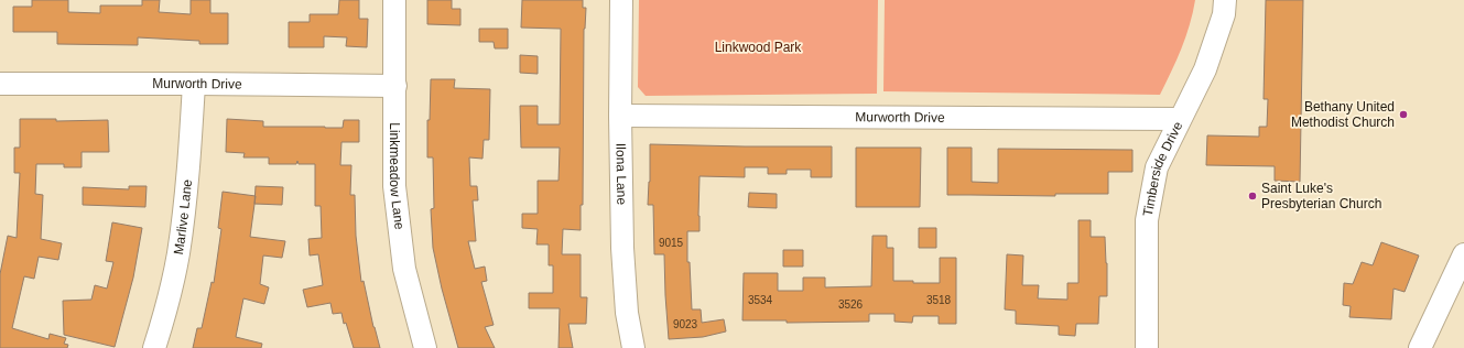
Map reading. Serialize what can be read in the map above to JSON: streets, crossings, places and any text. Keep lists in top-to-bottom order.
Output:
{
  "streets": {
    "street": [
      "Murworth Drive",
      "Timberside Drive",
      "Ilona Lane",
      "Linkmeadow Lane",
      "Marlive Lane"
    ]
  },
  "crossings": [
    ["Murworth Drive", "Timberside Drive"],
    ["Murworth Drive", "Ilona Lane"],
    ["Murworth Drive", "Linkmeadow Lane"],
    ["Murworth Drive", "Marlive Lane"]
  ],
  "parks": ["Linkwood Park"],
  "places": ["Bethany United Methodist Church", "Saint Luke's Presbyterian Church"],
  "house_numbers": [
    "9015",
    "3534",
    "3518",
    "3526",
    "9023"
  ]
}
